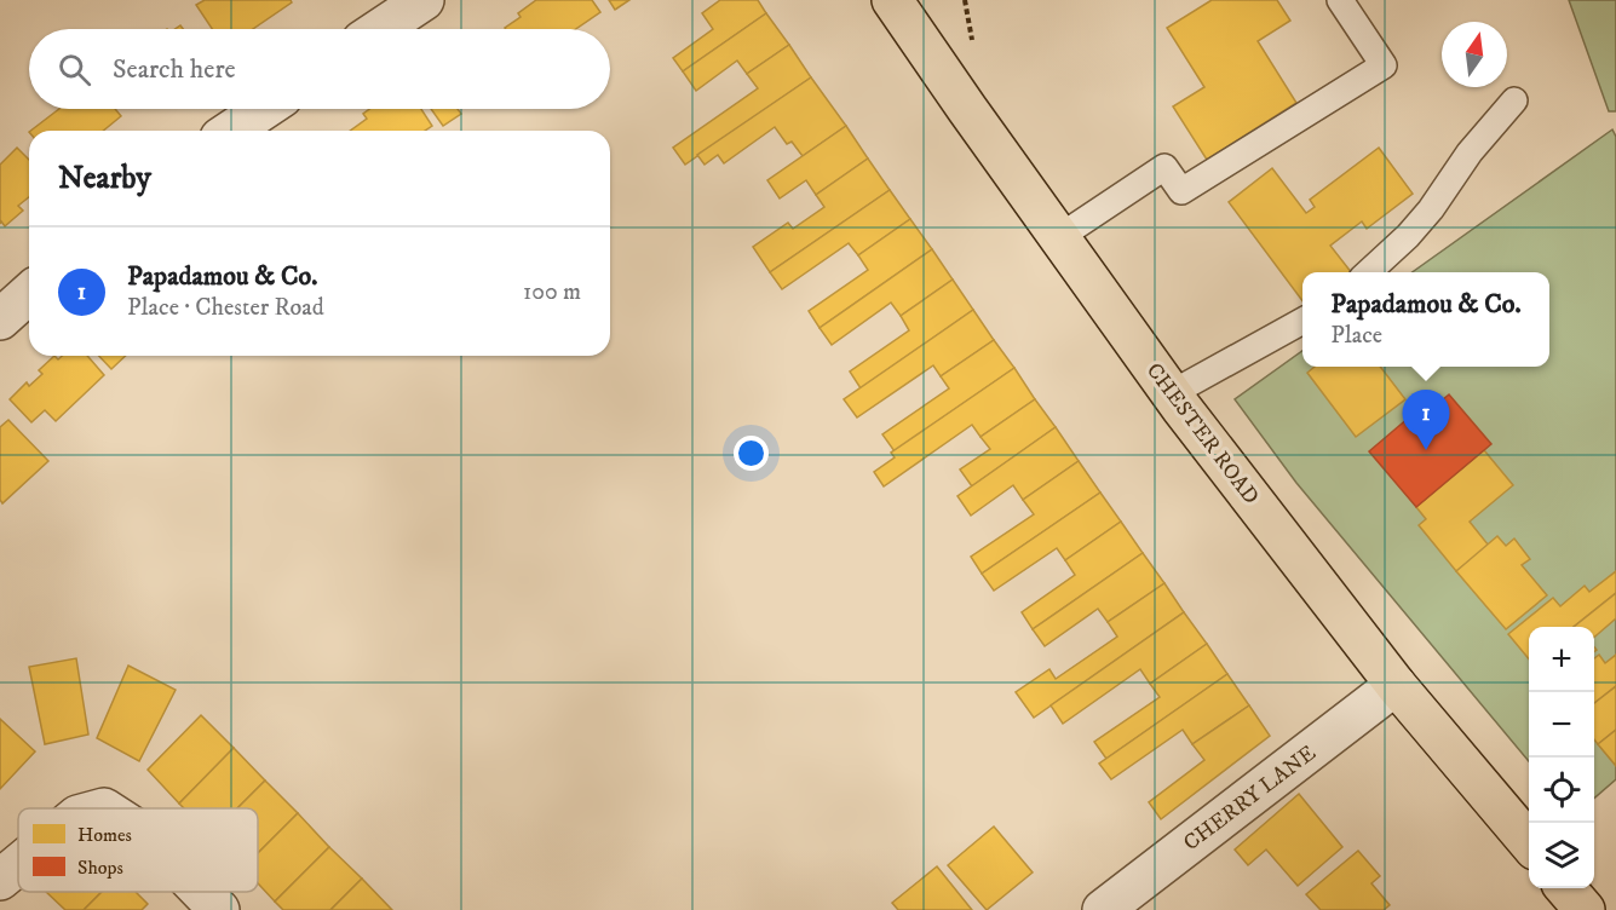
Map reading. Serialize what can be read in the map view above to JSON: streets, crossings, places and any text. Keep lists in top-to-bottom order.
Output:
{
  "streets": {
    "highway": ["CHESTER ROAD"],
    "street": ["CHERRY LANE"]
  },
  "crossings": [
    ["CHESTER ROAD", "CHERRY LANE"]
  ],
  "legend": ["Homes", "Shops"],
  "north": "top",
  "page": {
    "search": "Search here",
    "heading": "Nearby",
    "list": [
      {
        "mark": "1",
        "name": "Papadamou & Co.",
        "note": "Place · Chester Road",
        "value": "100 m"
      }
    ],
    "popup": ["Papadamou & Co.", "Place"],
    "pins": "1",
    "map_buttons": ["+", "−"]
  }
}
